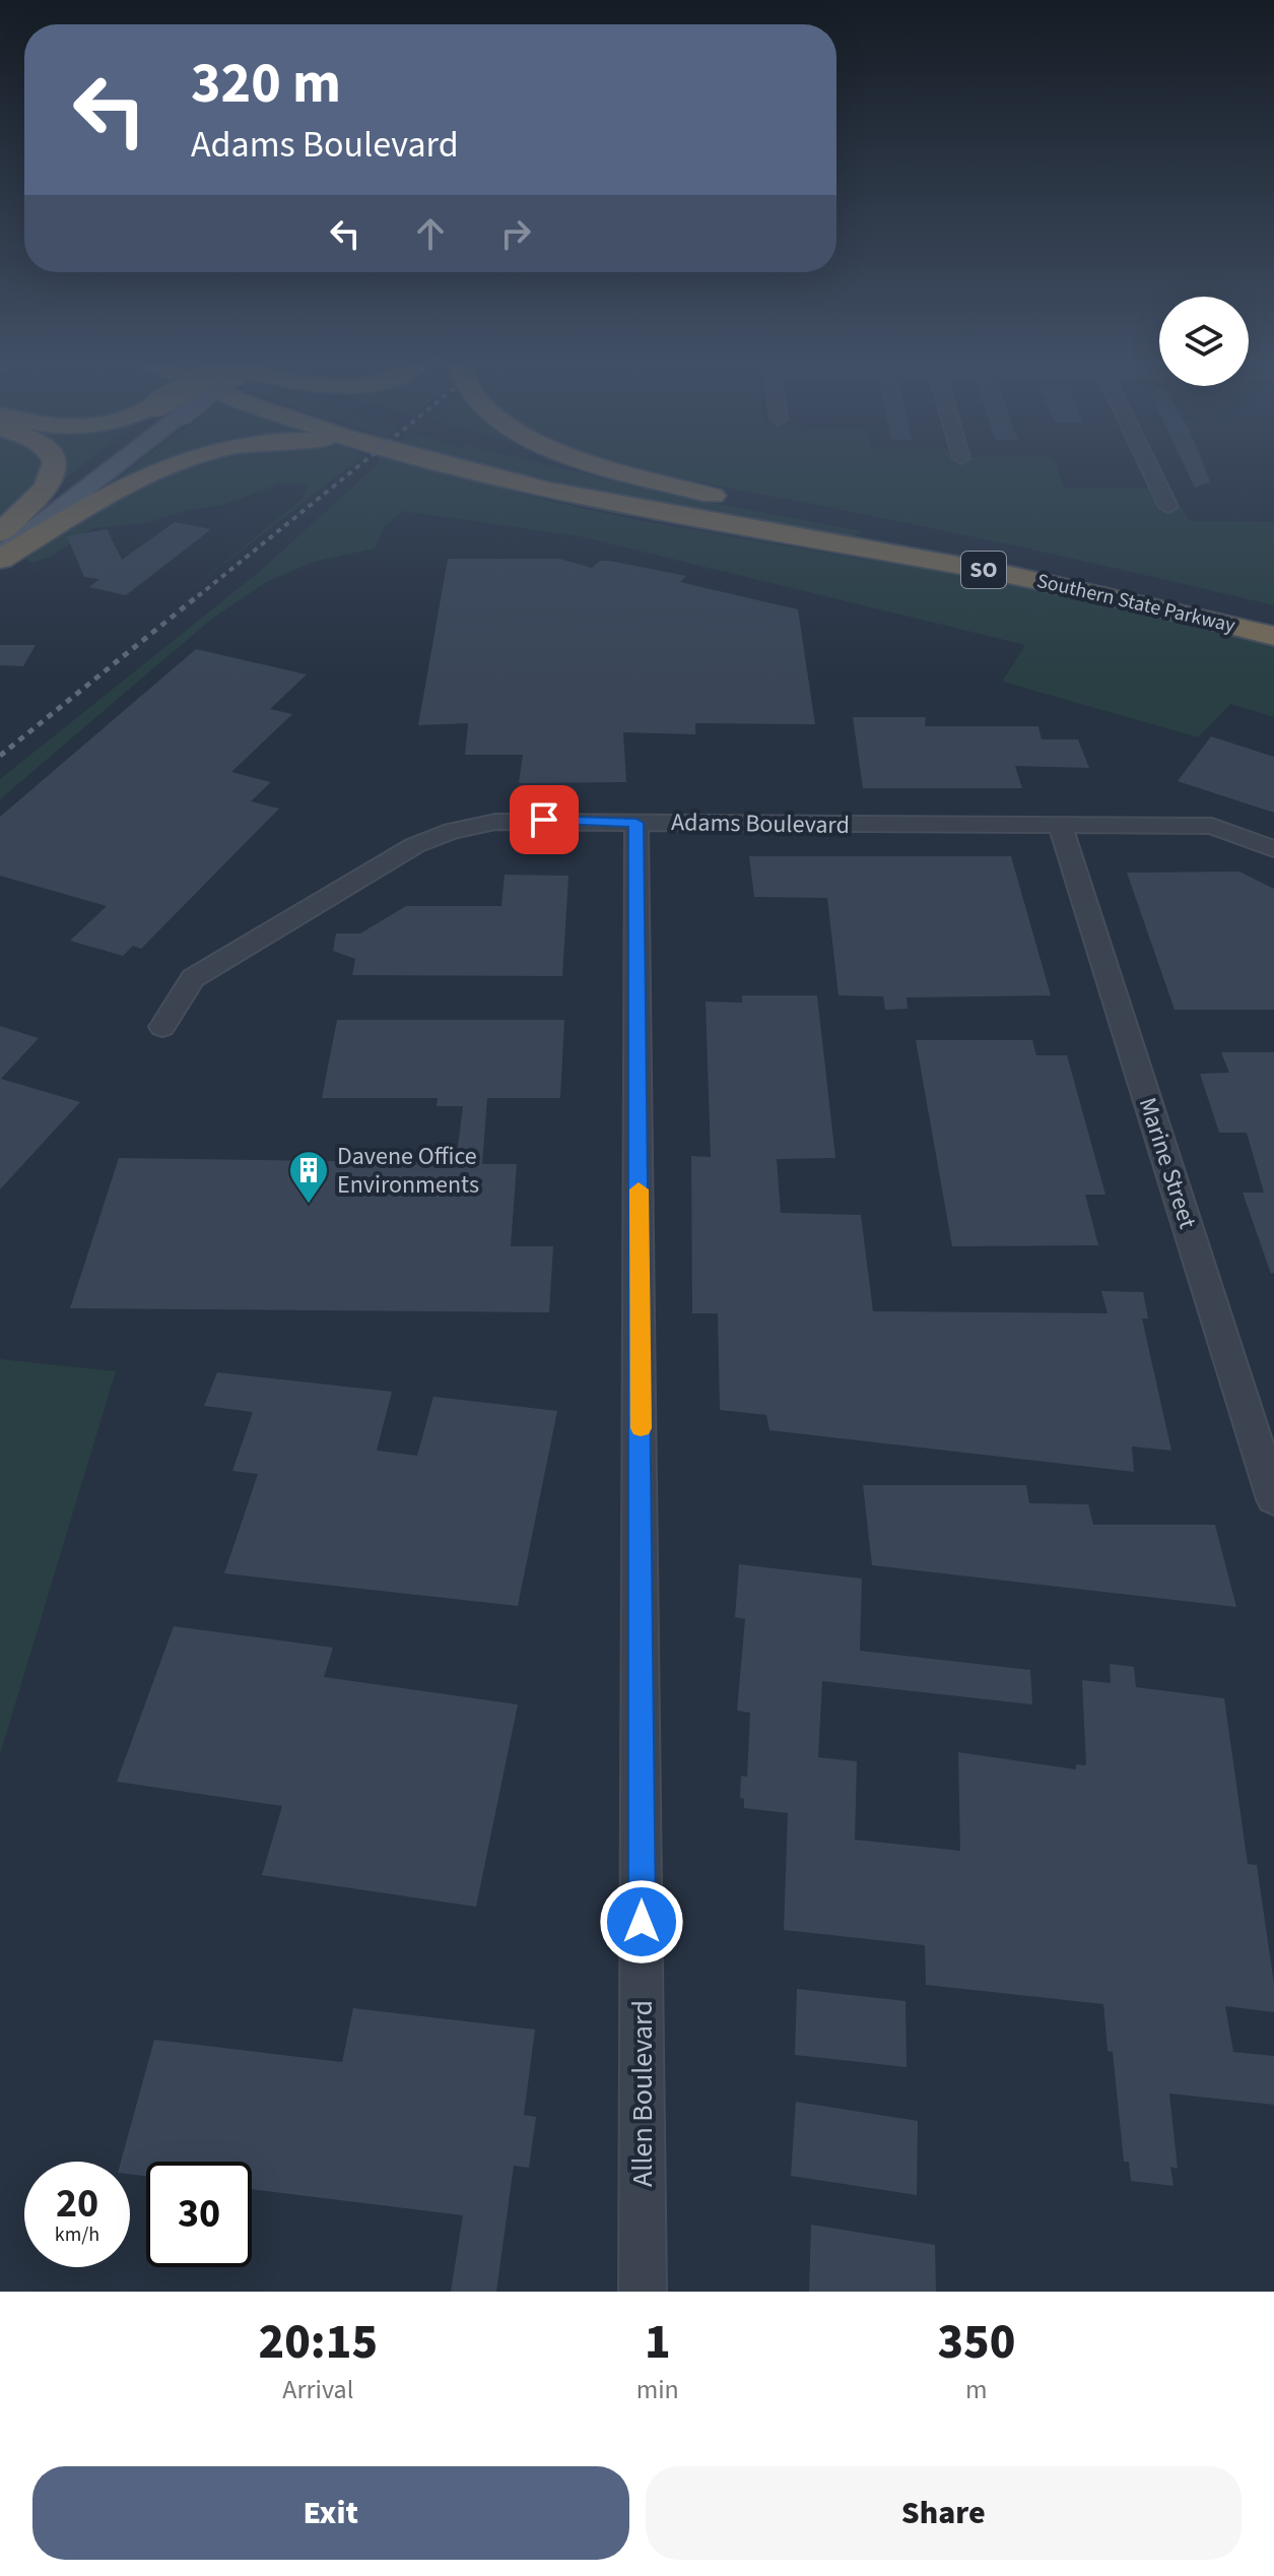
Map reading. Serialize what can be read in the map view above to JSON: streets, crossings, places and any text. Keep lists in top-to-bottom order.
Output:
{
  "streets": {
    "highway": ["SO", "Southern State Parkway"],
    "street": ["Adams Boulevard", "Marine Street", "Allen Boulevard"]
  },
  "crossings": [
    ["Adams Boulevard", "Marine Street"],
    ["Adams Boulevard", "Allen Boulevard"]
  ],
  "places": {
    "building": ["Davene Office Environments"]
  },
  "page": {
    "turn": ["320 m", "Adams Boulevard"],
    "speed": "20 km/h",
    "limit": "30",
    "eta": [
      "20:15",
      "Arrival",
      "1",
      "min",
      "350",
      "m"
    ],
    "buttons": ["Exit", "Share"]
  }
}
